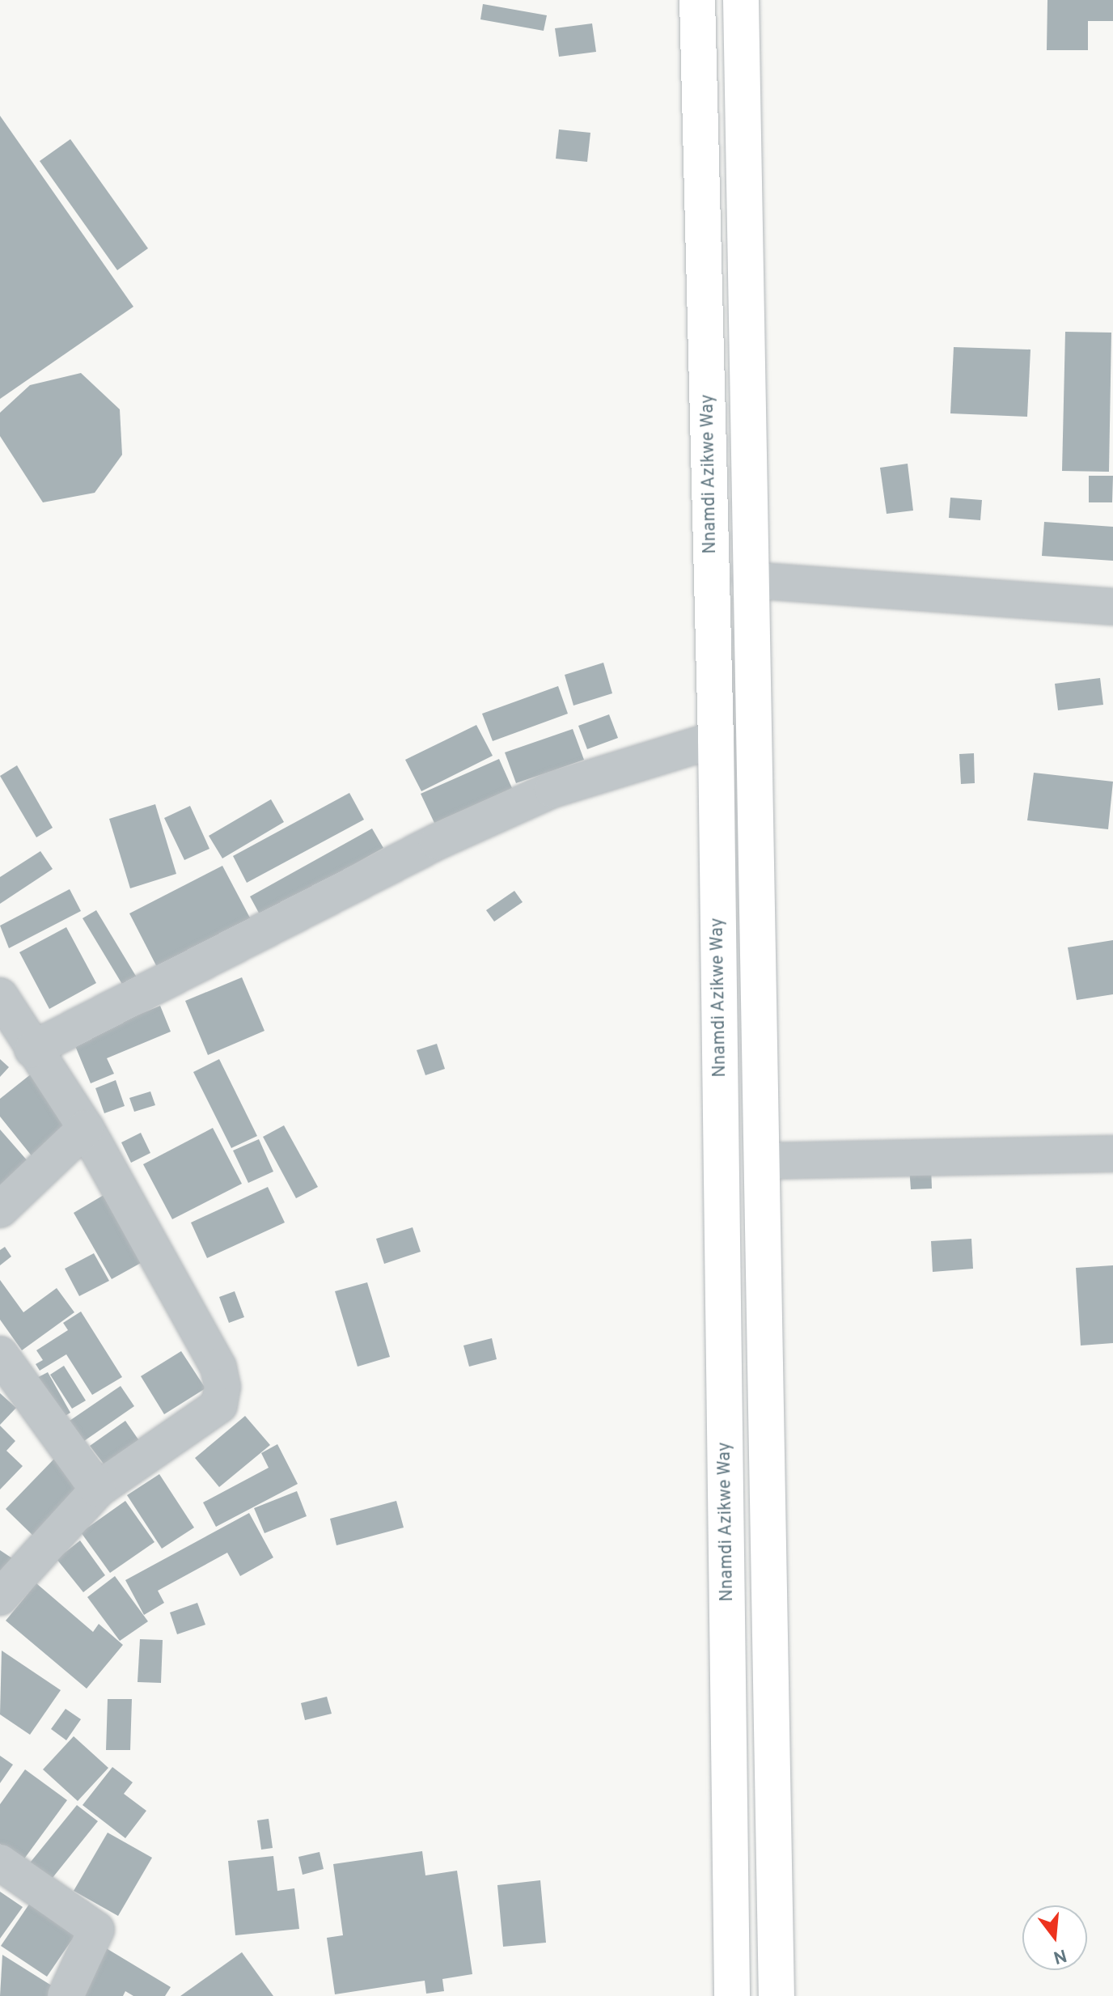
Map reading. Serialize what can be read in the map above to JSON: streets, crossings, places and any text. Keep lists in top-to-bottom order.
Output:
{
  "streets": {
    "highway": ["Nnamdi Azikwe Way"]
  },
  "north": "bottom"
}
